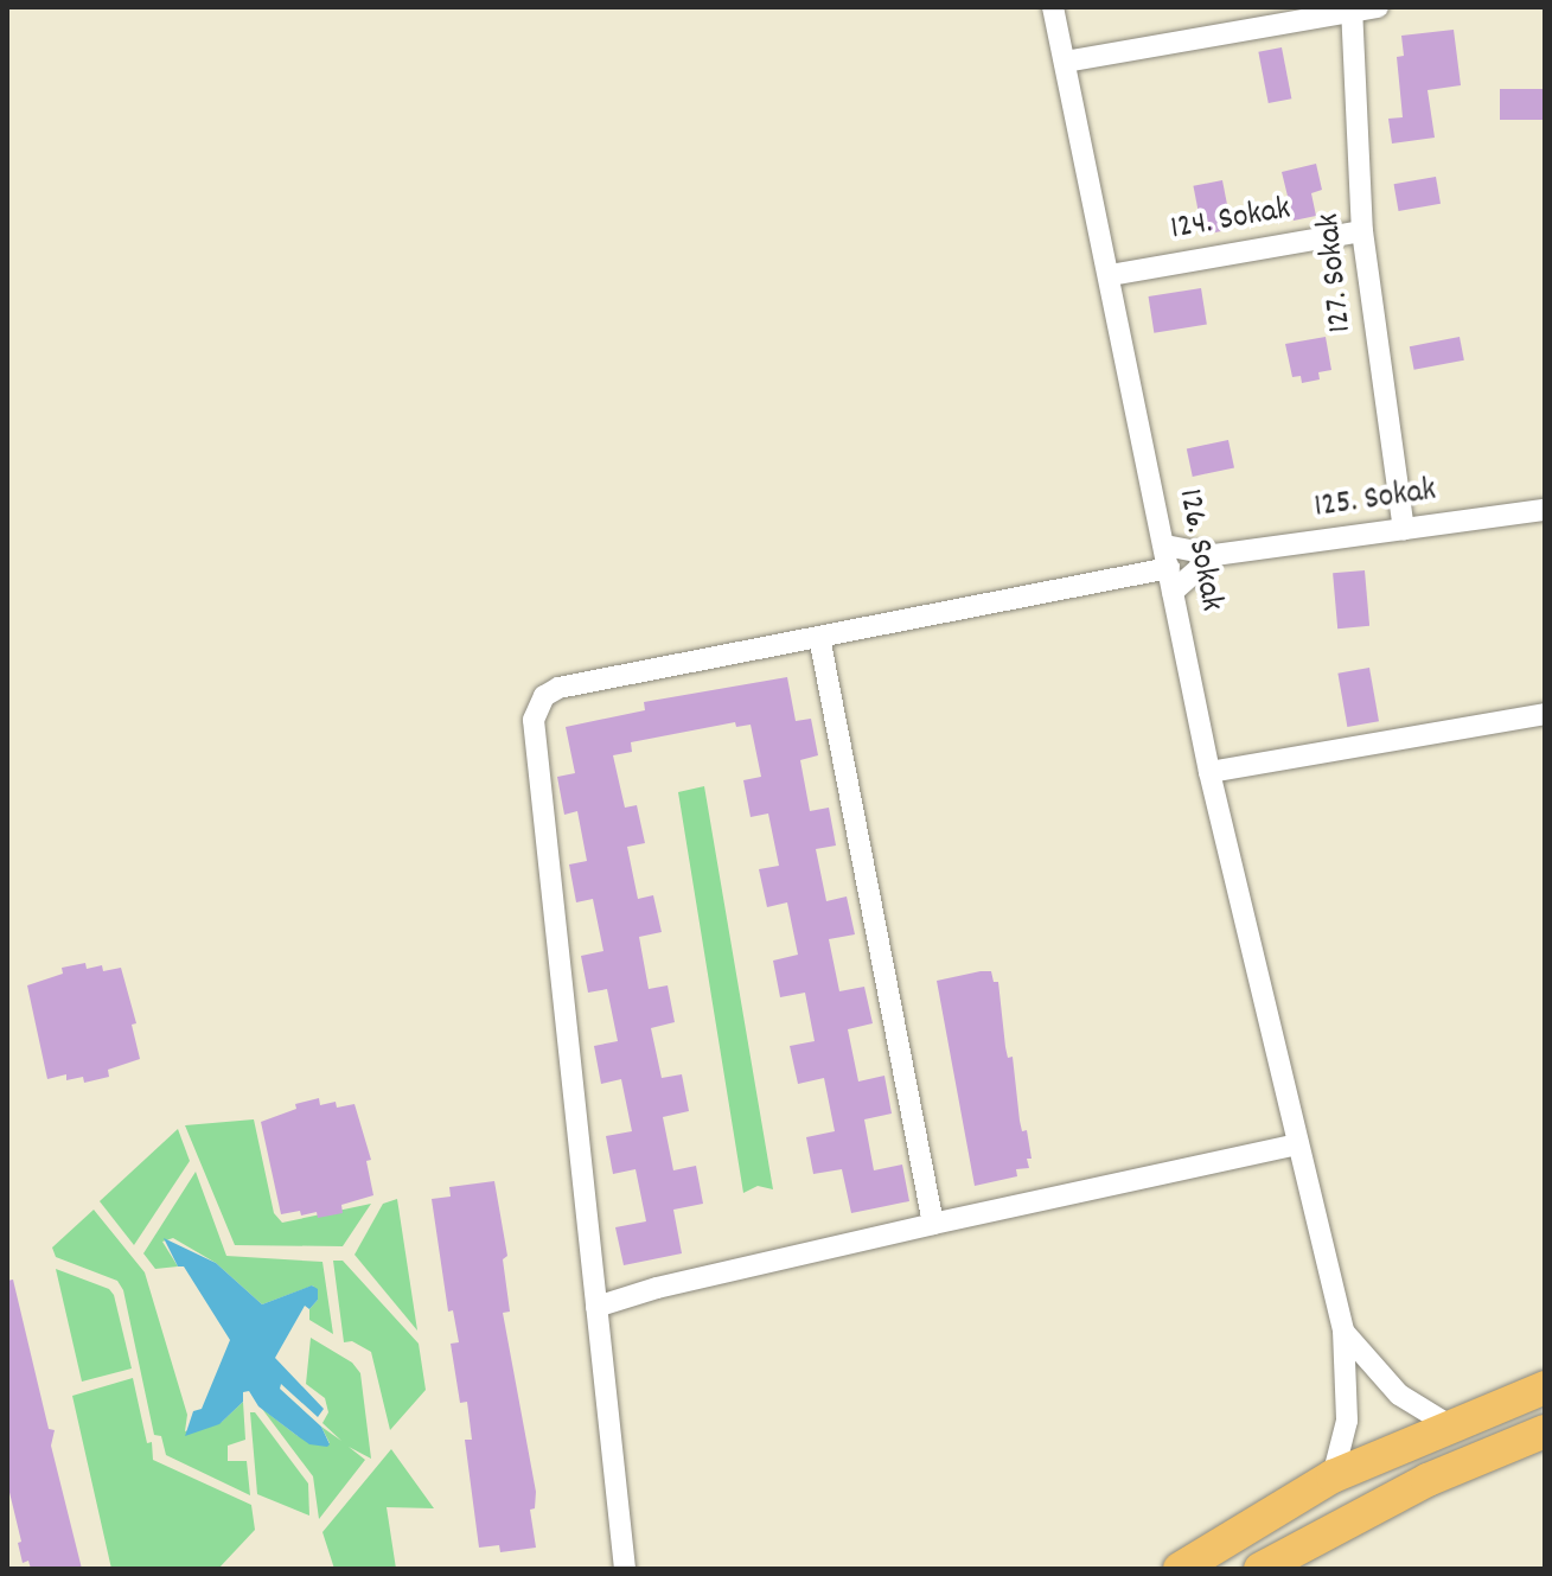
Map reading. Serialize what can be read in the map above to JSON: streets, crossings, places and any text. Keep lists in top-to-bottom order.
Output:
{
  "streets": {
    "street": [
      "124. Sokak",
      "127. Sokak",
      "125. Sokak",
      "126. Sokak"
    ]
  },
  "crossings": [
    ["124. Sokak", "127. Sokak"],
    ["124. Sokak", "126. Sokak"],
    ["127. Sokak", "125. Sokak"],
    ["125. Sokak", "126. Sokak"]
  ]
}
